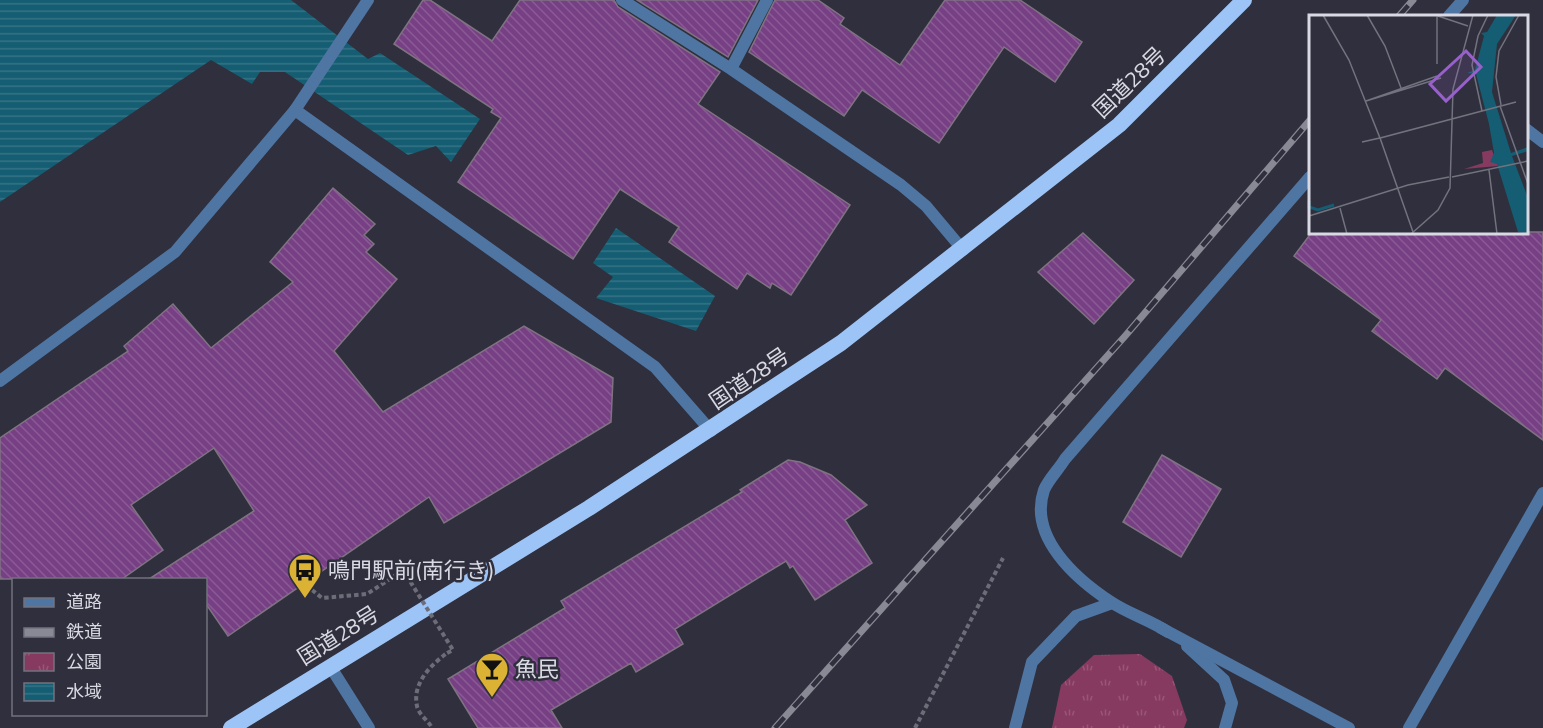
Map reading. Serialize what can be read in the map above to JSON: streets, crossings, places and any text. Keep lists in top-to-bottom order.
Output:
{
  "streets": {
    "highway": ["国道28号"]
  },
  "places": {
    "bus stop": ["鳴門駅前(南行き)"],
    "bar": ["魚民"]
  },
  "legend": [
    "道路",
    "鉄道",
    "公園",
    "水域"
  ]
}
